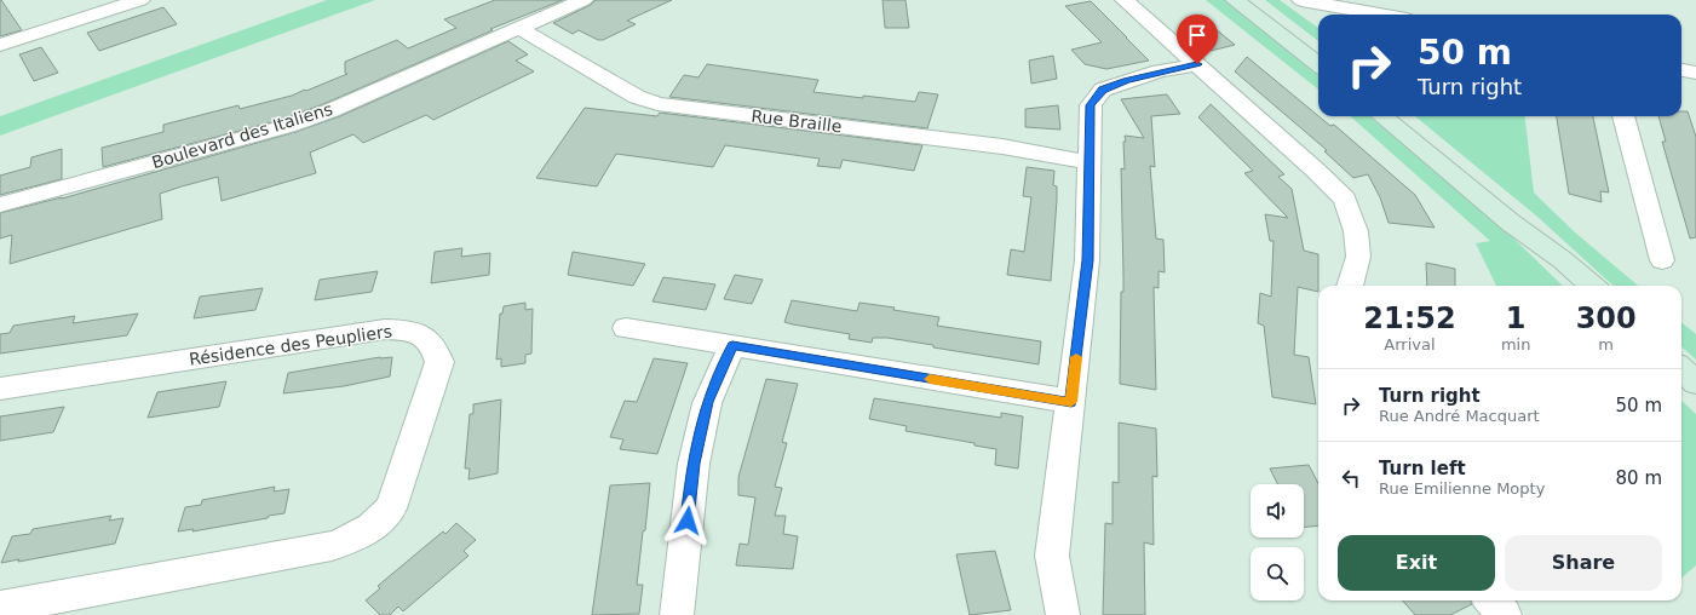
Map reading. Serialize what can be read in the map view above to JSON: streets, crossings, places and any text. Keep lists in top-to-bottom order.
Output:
{
  "streets": {
    "street": ["Rue Braille", "Boulevard des Italiens", "Résidence des Peupliers"]
  },
  "crossings": [
    ["Rue Braille", "Boulevard des Italiens"]
  ],
  "page": {
    "turn": ["50 m", "Turn right"],
    "eta": [
      "21:52",
      "Arrival",
      "1",
      "min",
      "300",
      "m"
    ],
    "list": [
      {
        "name": "Turn right",
        "note": "Rue André Macquart",
        "value": "50 m"
      },
      {
        "name": "Turn left",
        "note": "Rue Emilienne Mopty",
        "value": "80 m"
      }
    ],
    "buttons": ["Exit", "Share"]
  }
}
